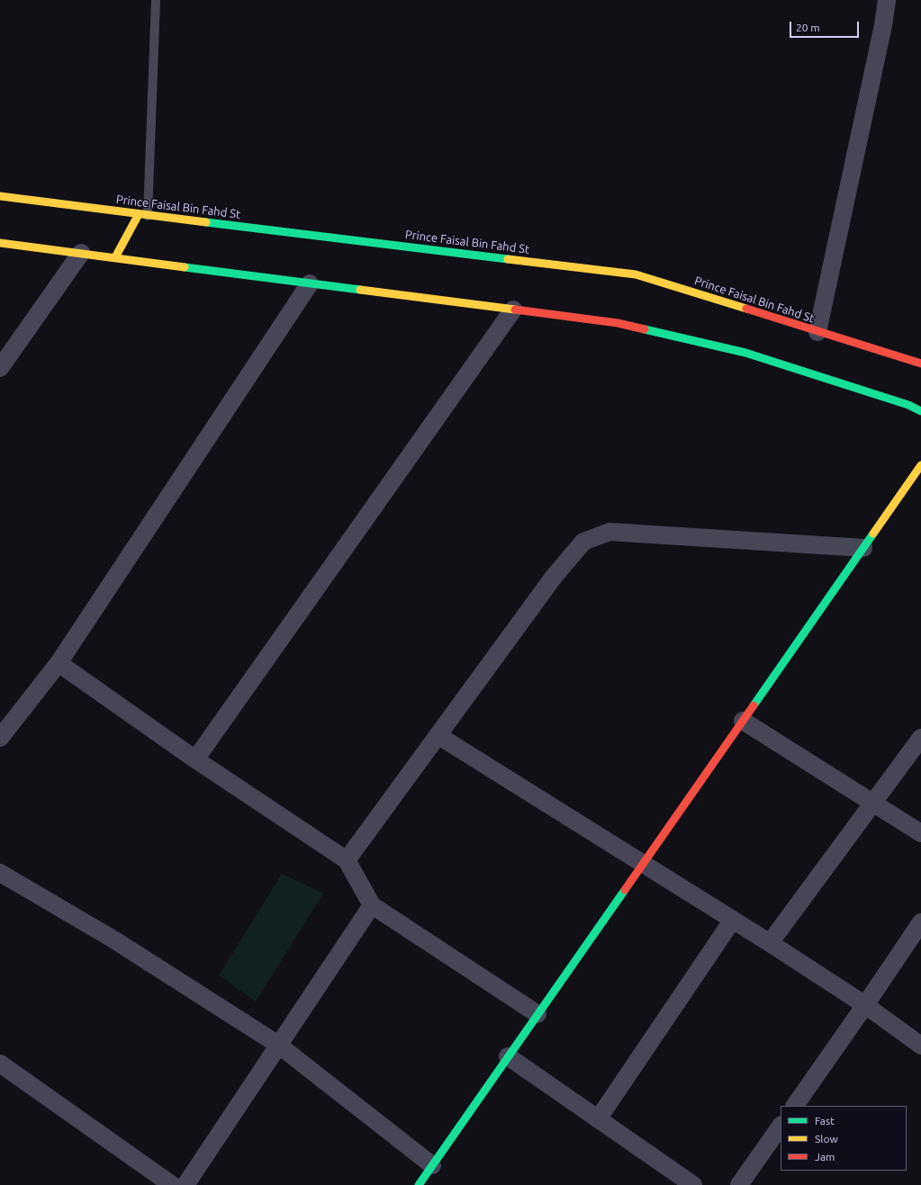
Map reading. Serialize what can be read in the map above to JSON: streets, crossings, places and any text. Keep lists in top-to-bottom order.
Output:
{
  "streets": {
    "main road": ["Prince Faisal Bin Fahd St"]
  },
  "legend": ["Fast", "Slow", "Jam"],
  "scale_bar": "20 m"
}
